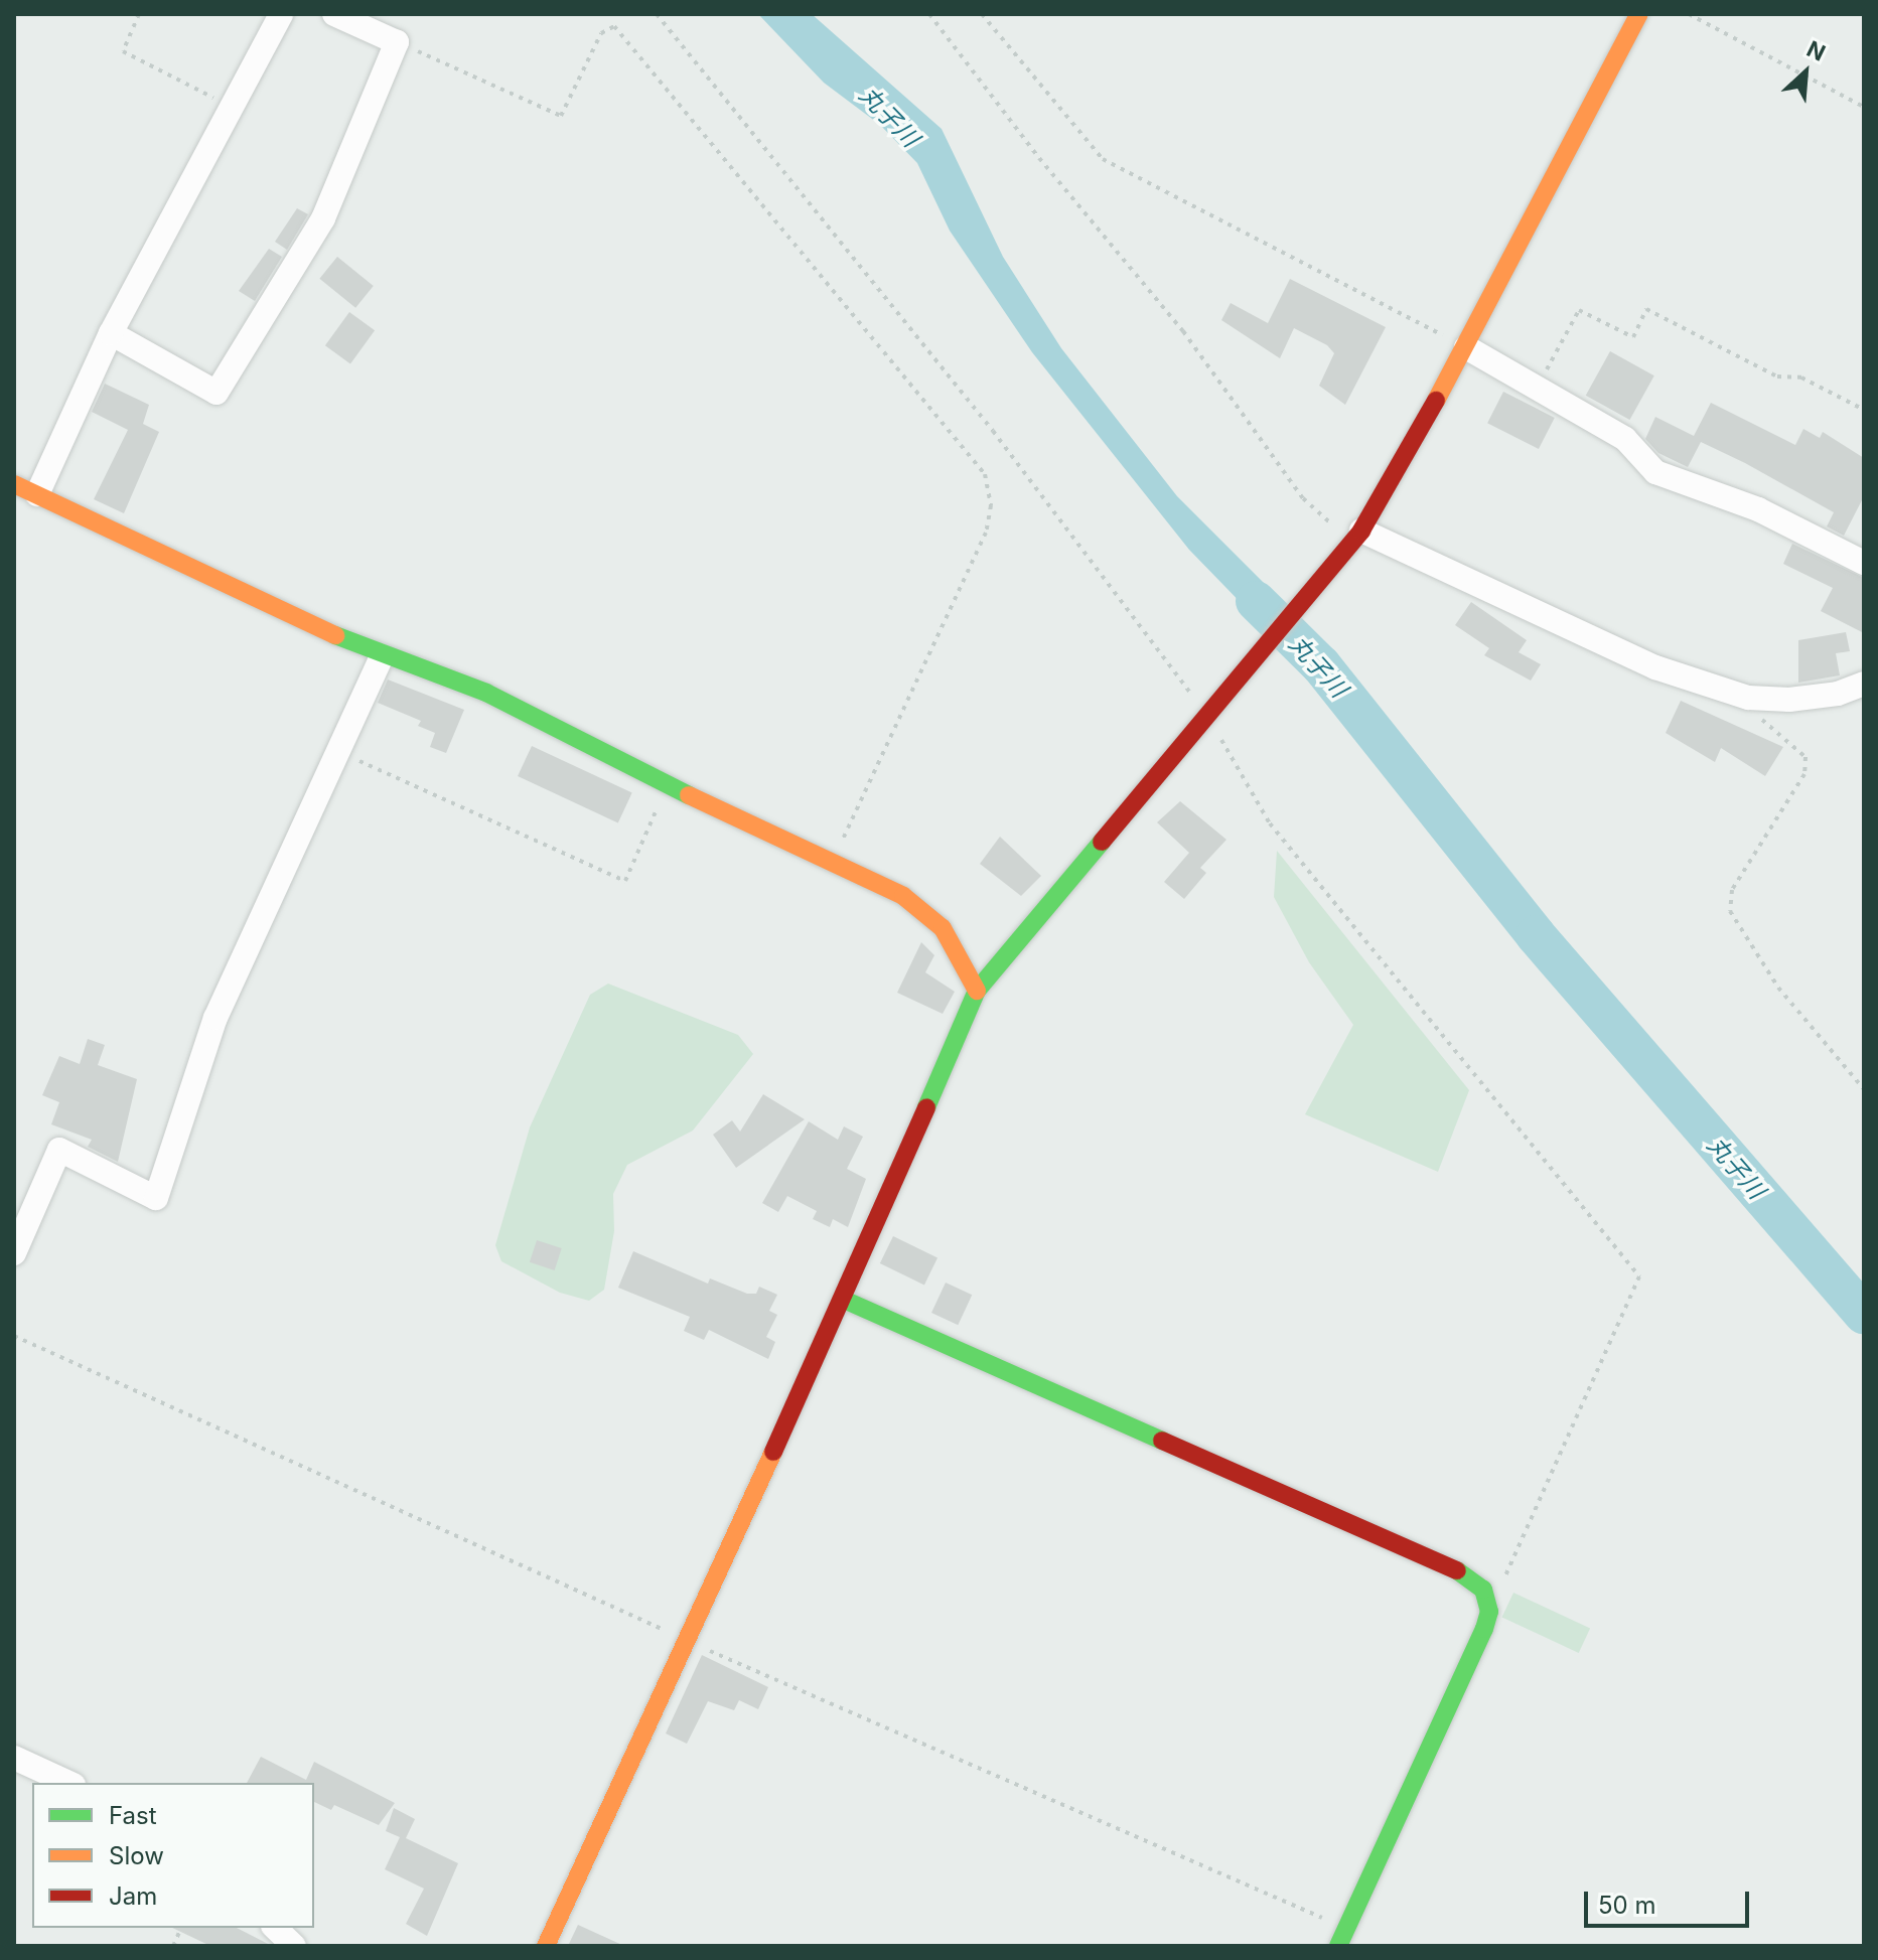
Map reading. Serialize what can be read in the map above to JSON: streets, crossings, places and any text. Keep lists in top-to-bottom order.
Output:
{
  "water": ["丸子川"],
  "legend": ["Fast", "Slow", "Jam"],
  "scale_bar": "50 m",
  "north": "top right"
}
